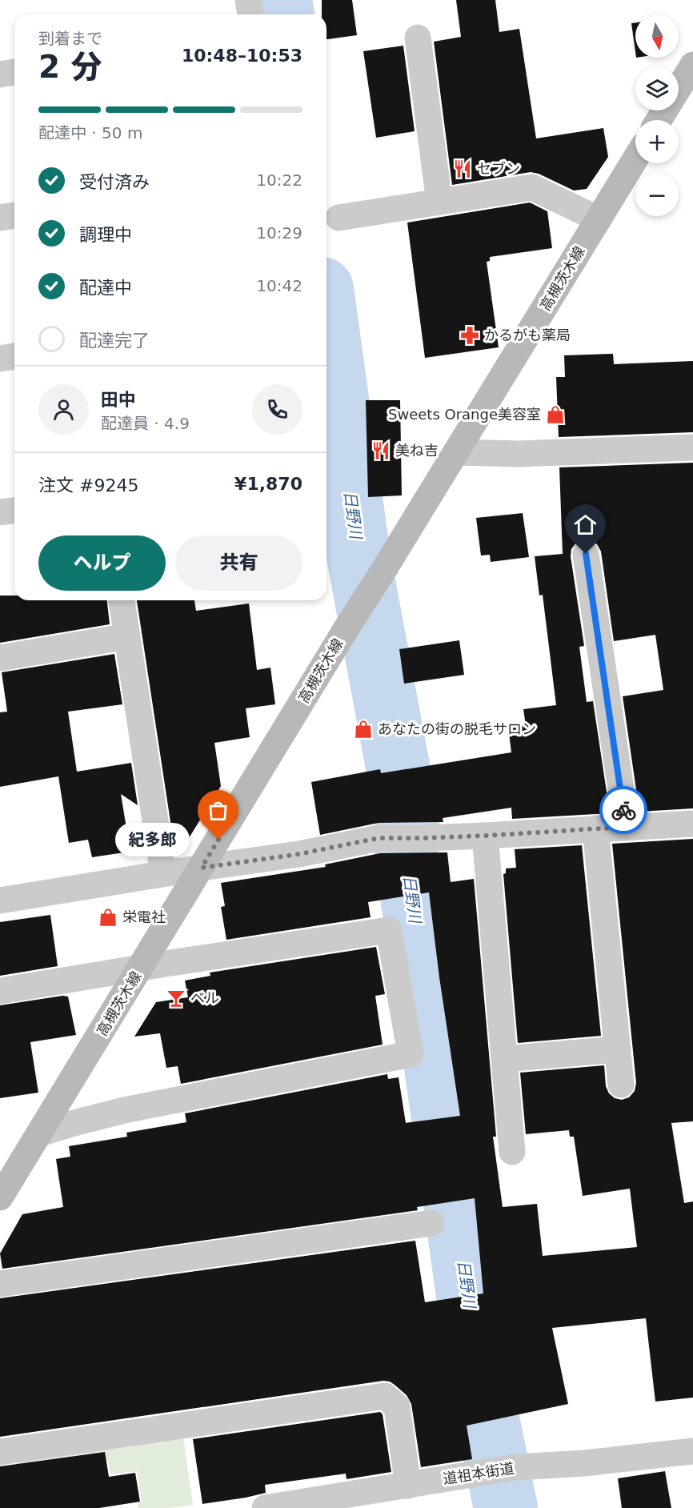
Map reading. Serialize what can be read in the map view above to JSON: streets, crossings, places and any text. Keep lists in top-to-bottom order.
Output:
{
  "streets": {
    "main road": ["高槻茨木線"],
    "street": ["道祖本街道"]
  },
  "water": ["日野川"],
  "places": {
    "restaurant": ["セブン", "美ね吉"],
    "pharmacy": ["かるがも薬局"],
    "shop": ["Sweets Orange美容室", "あなたの街の脱毛サロン", "栄電社"],
    "other": ["紀多郎"],
    "bar": ["ベル"]
  },
  "north": "bottom",
  "page": {
    "map_buttons": ["+", "−"],
    "heading": ["2 分", "到着まで", "10:48–10:53"],
    "panel": [
      "田中",
      "配達員 · 4.9",
      "注文 #9245",
      "¥1,870"
    ],
    "bar": "配達中 · 50 m",
    "list": [
      ["受付済み", "10:22"],
      ["調理中", "10:29"],
      ["配達中", "10:42"],
      "配達完了"
    ],
    "buttons": ["ヘルプ", "共有"],
    "bubble": "紀多郎"
  }
}
